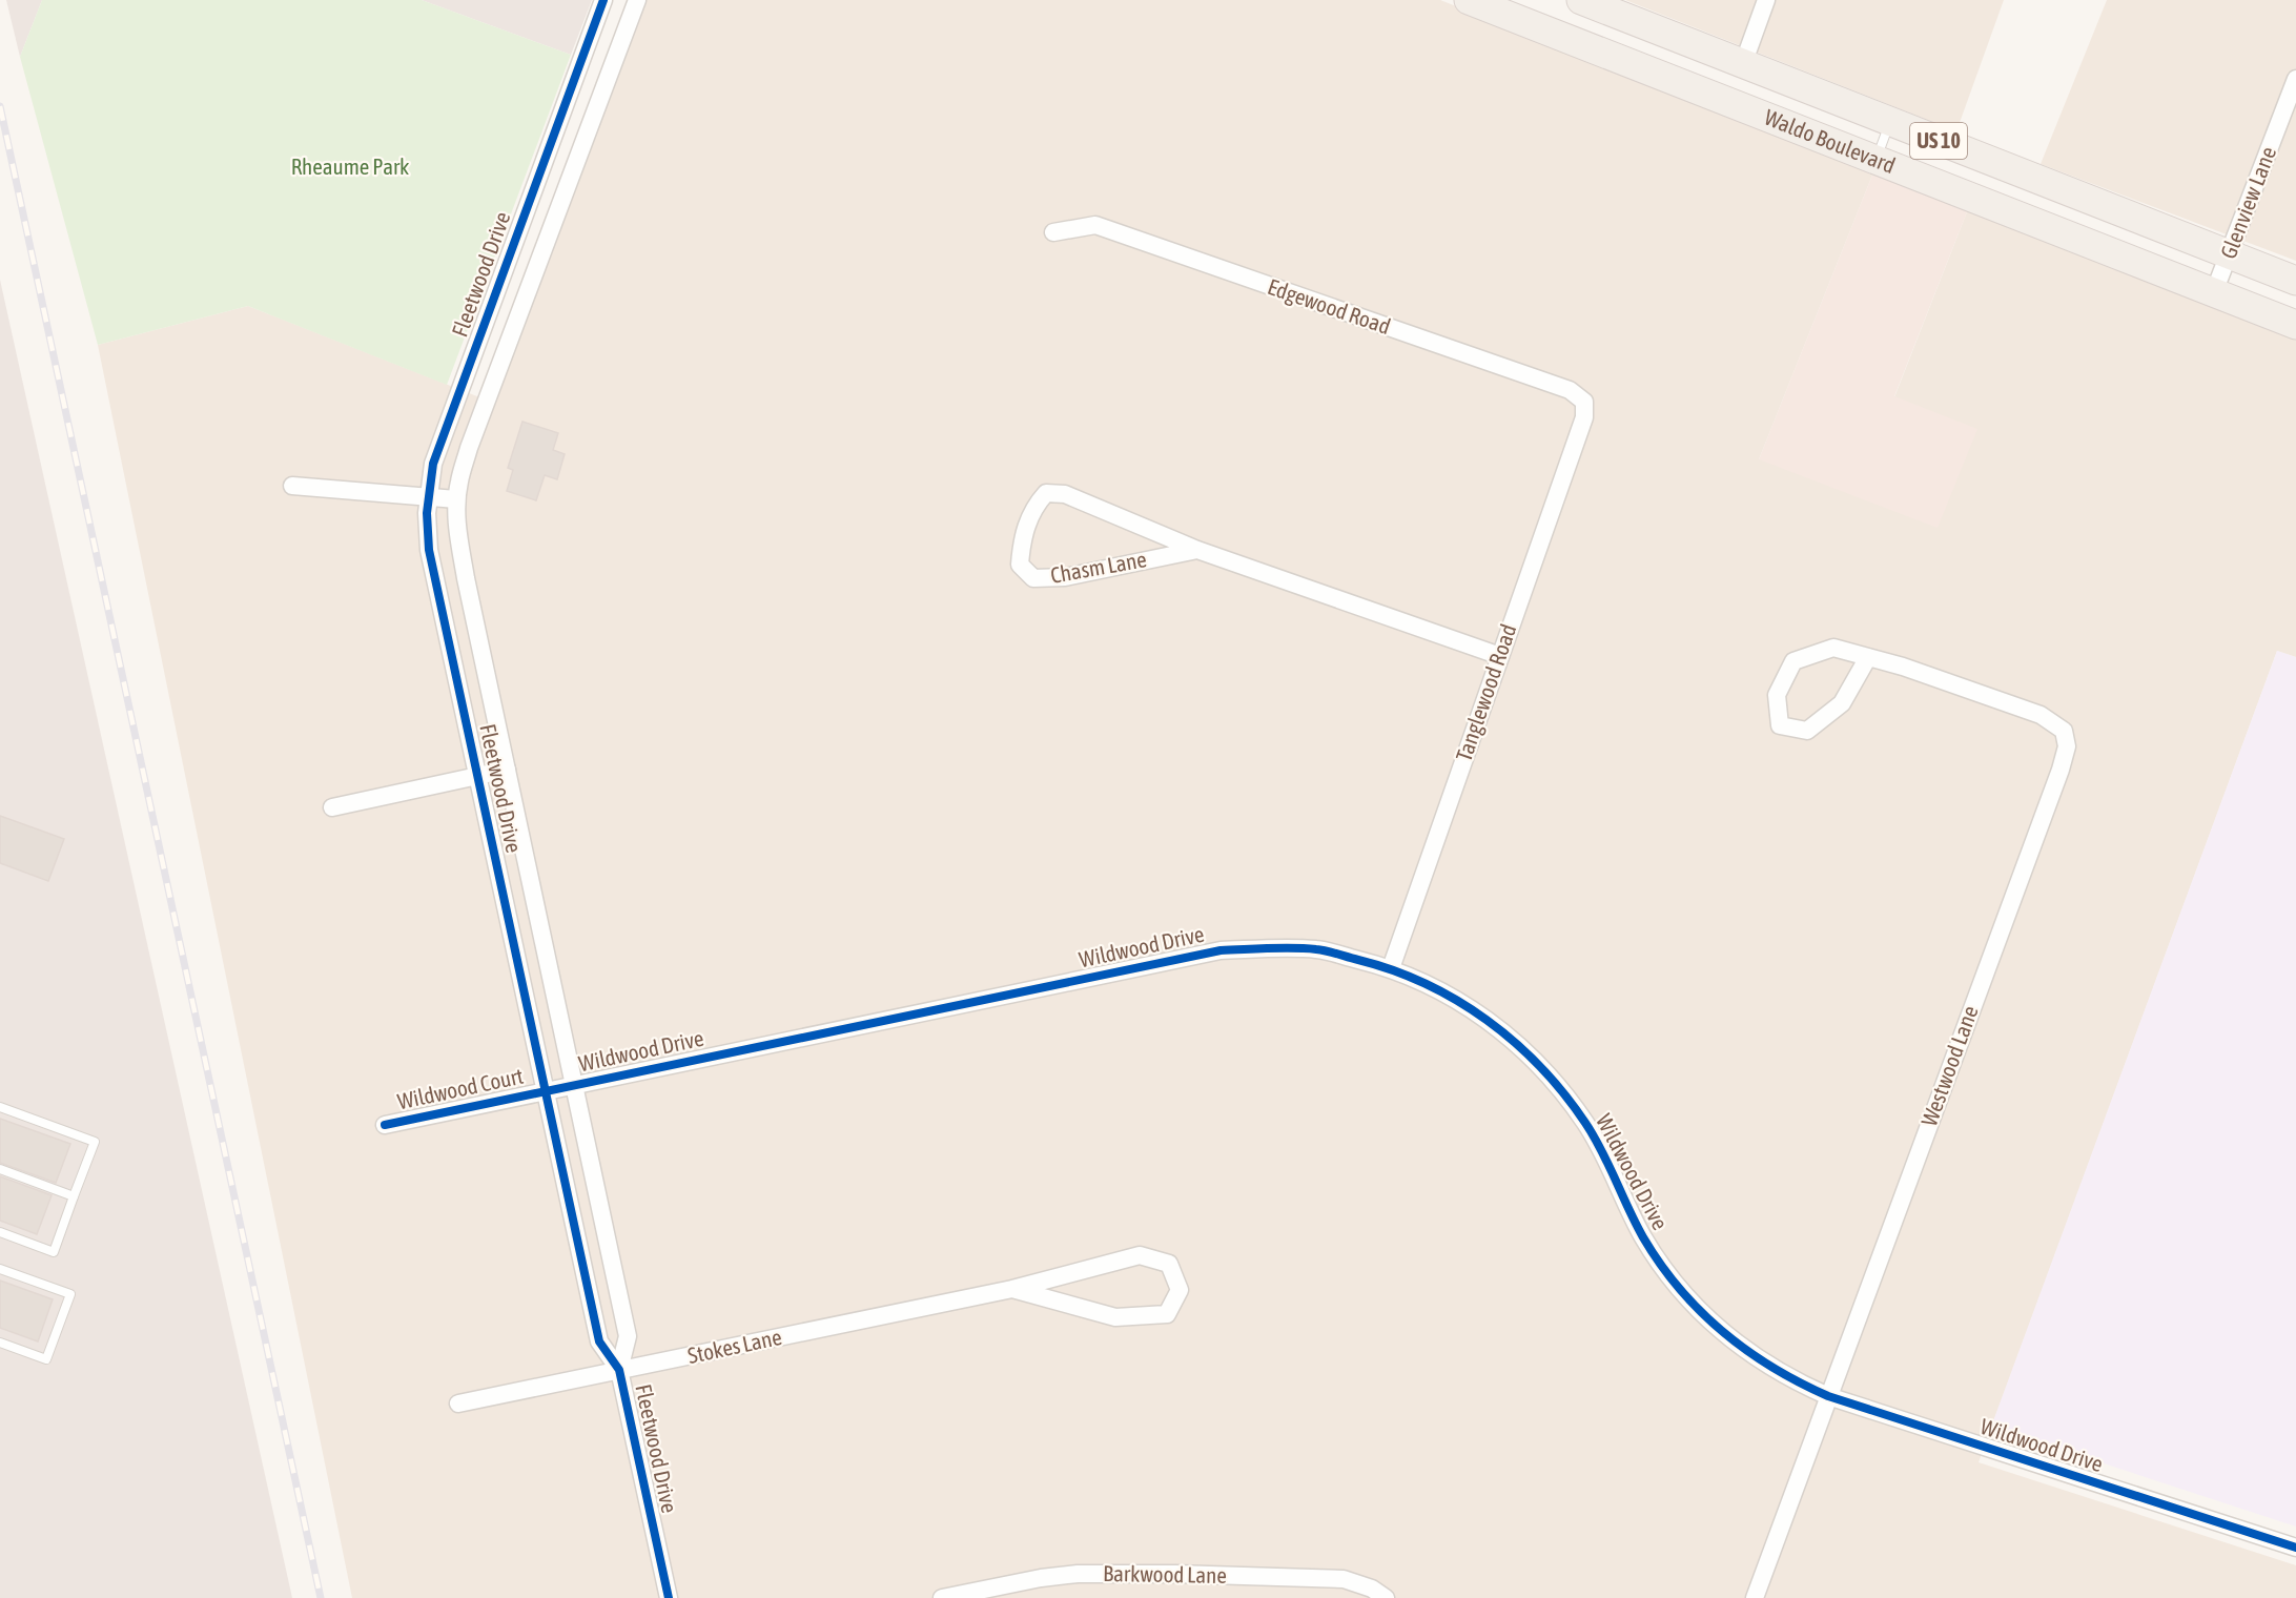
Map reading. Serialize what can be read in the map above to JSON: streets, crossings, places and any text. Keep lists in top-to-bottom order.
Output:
{
  "streets": {
    "main road": ["Waldo Boulevard", "US 10"],
    "street": [
      "Glenview Lane",
      "Fleetwood Drive",
      "Edgewood Road",
      "Chasm Lane",
      "Tanglewood Road",
      "Wildwood Drive",
      "Westwood Lane",
      "Wildwood Court",
      "Stokes Lane",
      "Barkwood Lane"
    ]
  },
  "crossings": [
    ["Waldo Boulevard", "Glenview Lane"],
    ["Fleetwood Drive", "Wildwood Drive"],
    ["Fleetwood Drive", "Wildwood Court"],
    ["Fleetwood Drive", "Stokes Lane"],
    ["Edgewood Road", "Tanglewood Road"],
    ["Chasm Lane", "Tanglewood Road"],
    ["Tanglewood Road", "Wildwood Drive"],
    ["Wildwood Drive", "Westwood Lane"],
    ["Wildwood Drive", "Wildwood Court"]
  ],
  "parks": ["Rheaume Park"]
}
